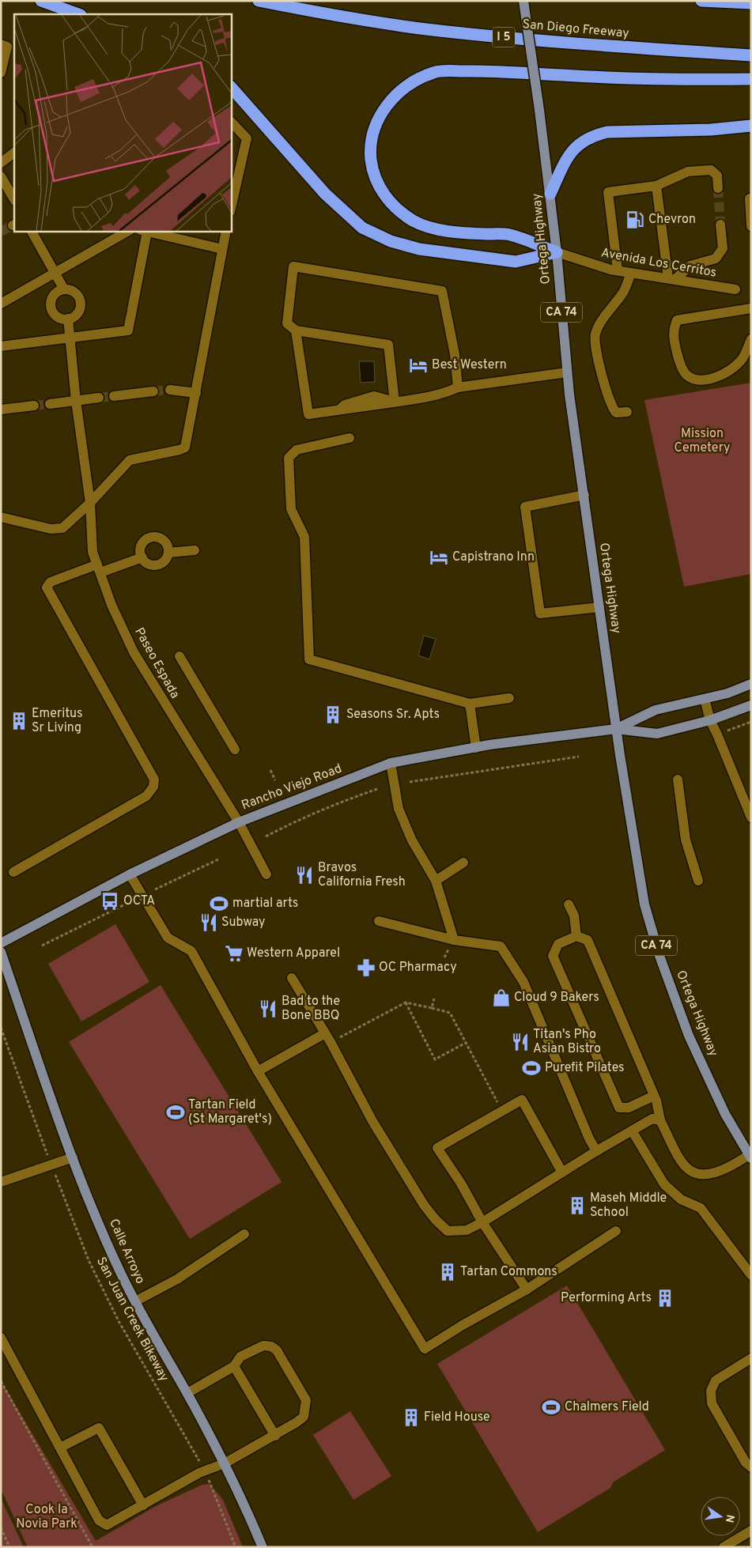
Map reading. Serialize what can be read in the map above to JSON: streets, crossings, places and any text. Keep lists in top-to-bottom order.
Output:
{
  "streets": {
    "highway": ["San Diego Freeway", "I 5"],
    "main road": [
      "Ortega Highway",
      "CA 74",
      "Rancho Viejo Road",
      "Calle Arroyo"
    ],
    "street": ["Avenida Los Cerritos", "Paseo Espada"],
    "path": ["San Juan Creek Bikeway"]
  },
  "crossings": [
    ["Ortega Highway", "Avenida Los Cerritos"],
    ["Ortega Highway", "Rancho Viejo Road"],
    ["Paseo Espada", "Rancho Viejo Road"]
  ],
  "parks": ["Mission Cemetery", "Cook la Novia Park"],
  "places": {
    "fuel station": ["Chevron"],
    "hotel": ["Best Western", "Capistrano Inn"],
    "building": [
      "Seasons Sr. Apts",
      "Emeritus Sr Living",
      "Maseh Middle School",
      "Tartan Commons",
      "Performing Arts",
      "Field House"
    ],
    "restaurant": [
      "Bravos California Fresh",
      "Subway",
      "Bad to the Bone BBQ",
      "Titan's Pho Asian Bistro"
    ],
    "bus stop": ["OCTA"],
    "sports": [
      "martial arts",
      "Purefit Pilates",
      "Tartan Field (St Margaret's)",
      "Chalmers Field"
    ],
    "supermarket": ["Western Apparel"],
    "pharmacy": ["OC Pharmacy"],
    "shop": ["Cloud 9 Bakers"]
  },
  "north": "right"
}
